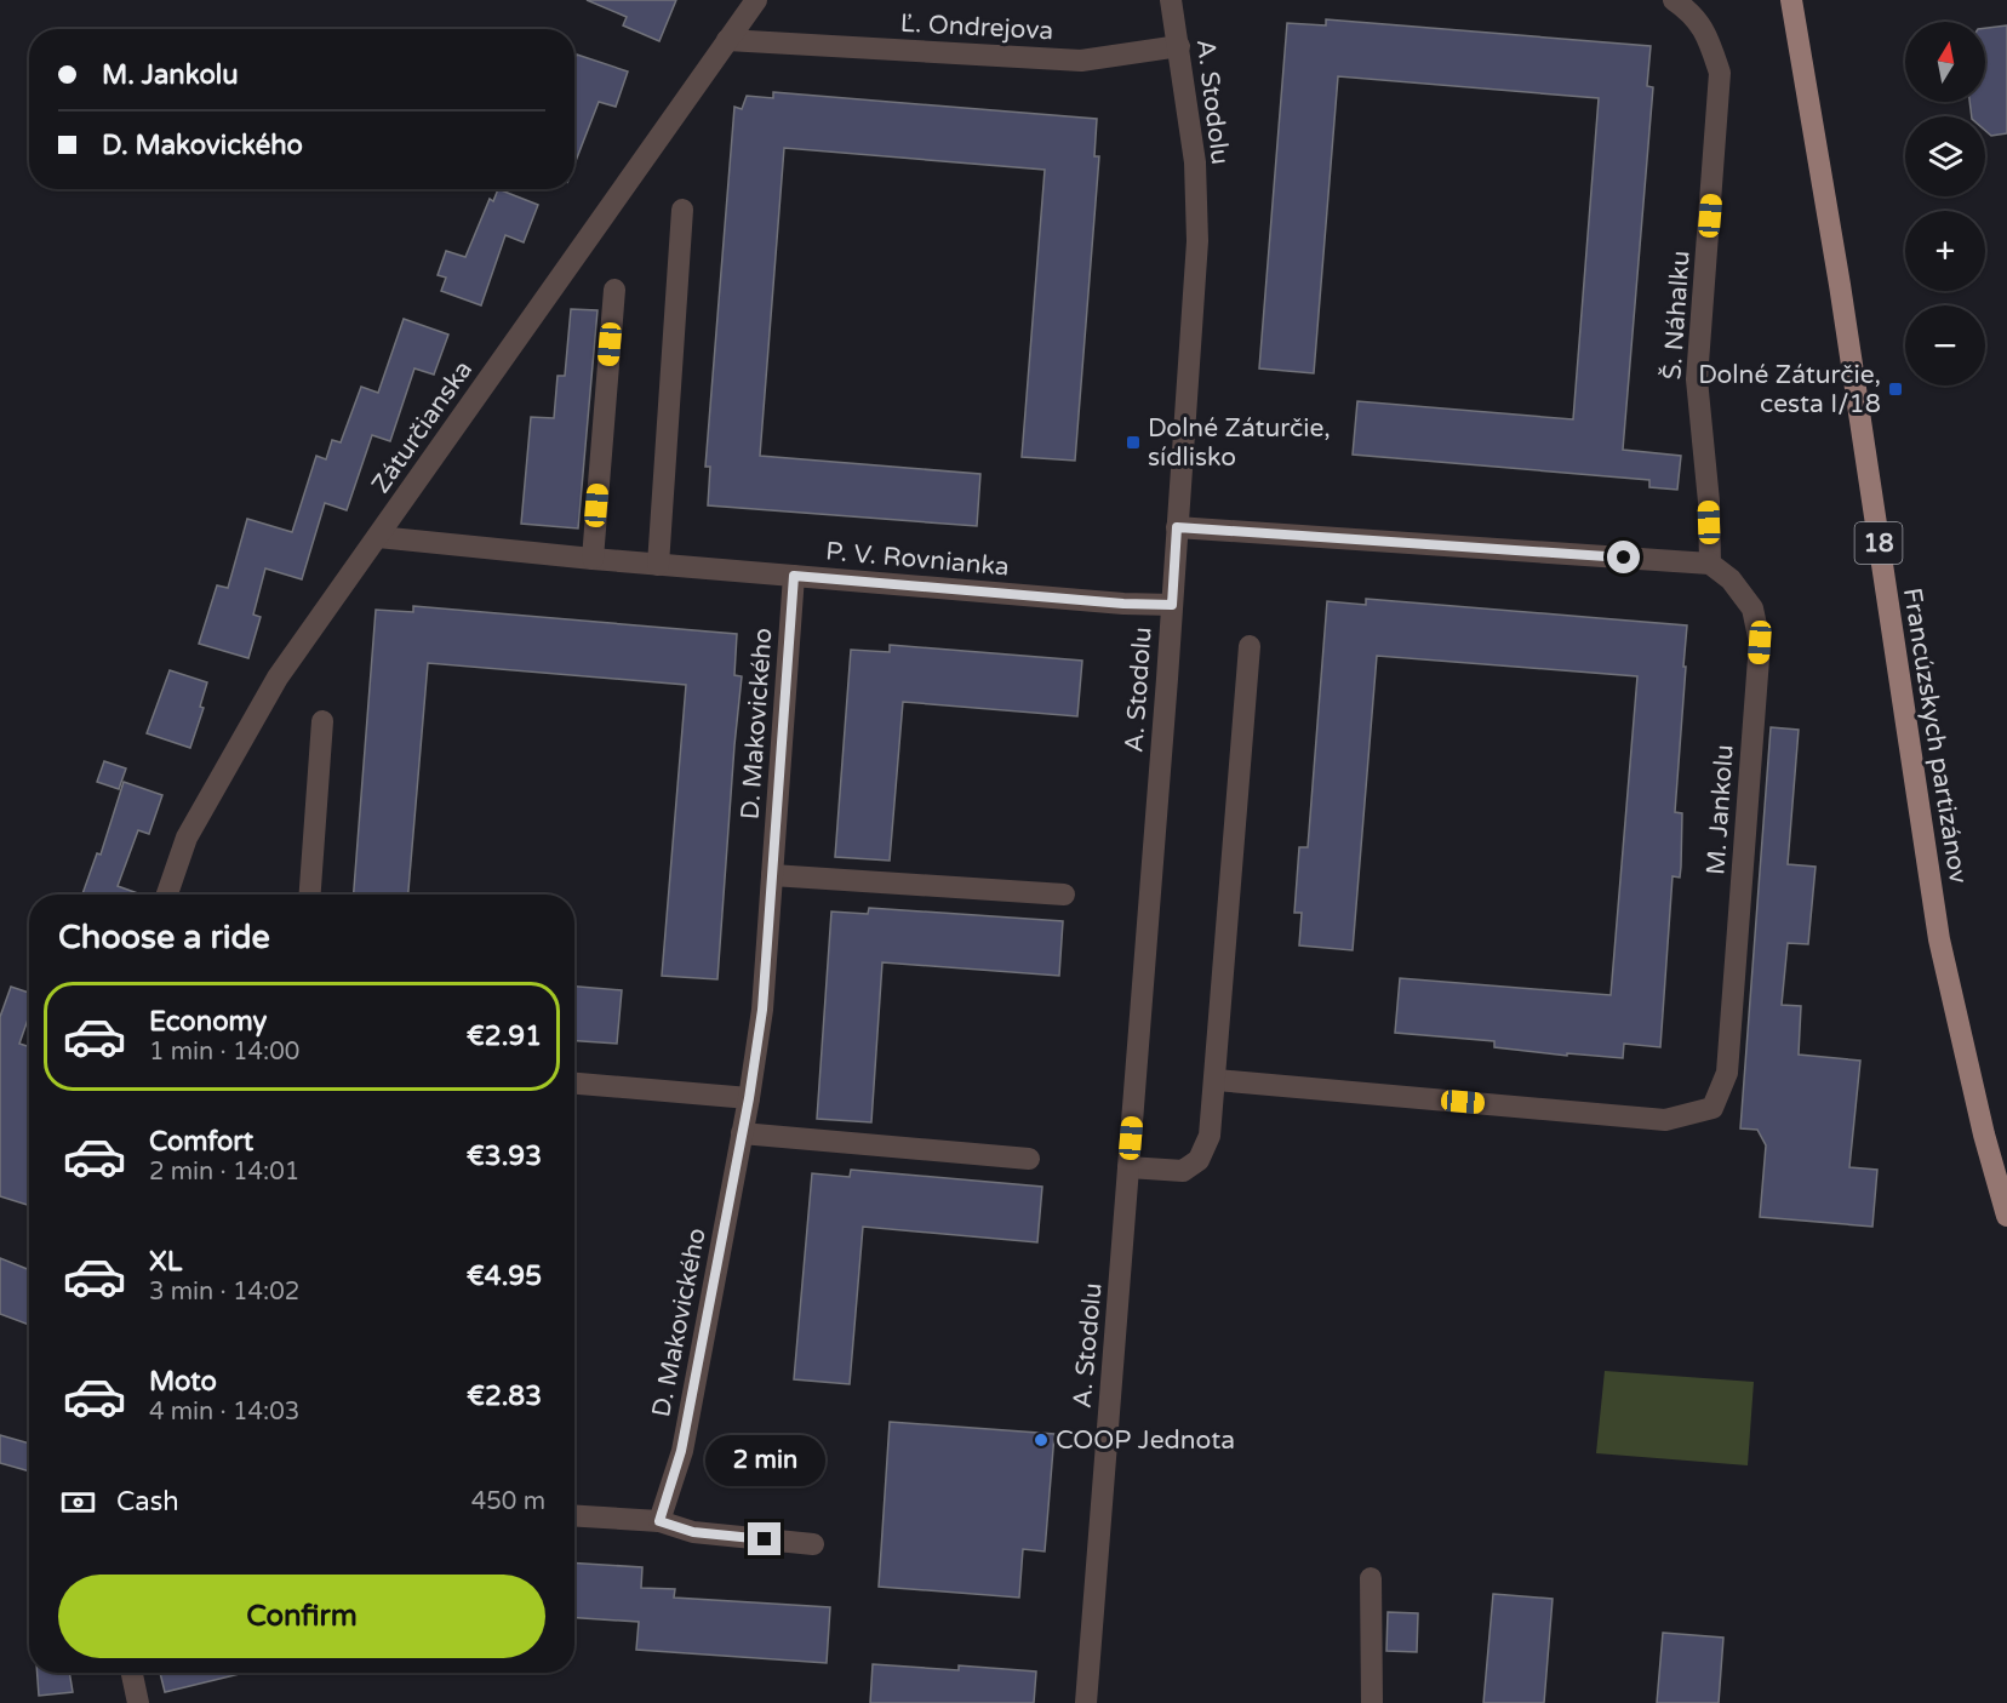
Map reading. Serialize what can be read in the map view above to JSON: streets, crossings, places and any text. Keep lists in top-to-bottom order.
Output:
{
  "streets": {
    "main road": ["18", "Francúzskych partizánov"],
    "street": [
      "Ľ. Ondrejova",
      "A. Stodolu",
      "Š. Náhalku",
      "Záturčianska",
      "P. V. Rovnianka",
      "D. Makovického",
      "M. Jankolu"
    ]
  },
  "crossings": [
    ["Ľ. Ondrejova", "A. Stodolu"],
    ["Ľ. Ondrejova", "Záturčianska"],
    ["A. Stodolu", "P. V. Rovnianka"],
    ["Š. Náhalku", "M. Jankolu"],
    ["Záturčianska", "P. V. Rovnianka"],
    ["P. V. Rovnianka", "D. Makovického"]
  ],
  "places": {
    "transit": ["Dolné Záturčie, cesta I/18", "Dolné Záturčie, sídlisko"],
    "other": ["COOP Jednota"]
  },
  "north": "top",
  "page": {
    "map_buttons": ["+", "−"],
    "banner": ["M. Jankolu", "D. Makovického"],
    "heading": "Choose a ride",
    "list": [
      {
        "name": "Economy",
        "note": "1 min · 14:00",
        "value": "€2.91"
      },
      {
        "name": "Comfort",
        "note": "2 min · 14:01",
        "value": "€3.93"
      },
      {
        "name": "XL",
        "note": "3 min · 14:02",
        "value": "€4.95"
      },
      {
        "name": "Moto",
        "note": "4 min · 14:03",
        "value": "€2.83"
      }
    ],
    "bubble": "2 min",
    "pay": ["Cash", "450 m"],
    "buttons": "Confirm"
  }
}
